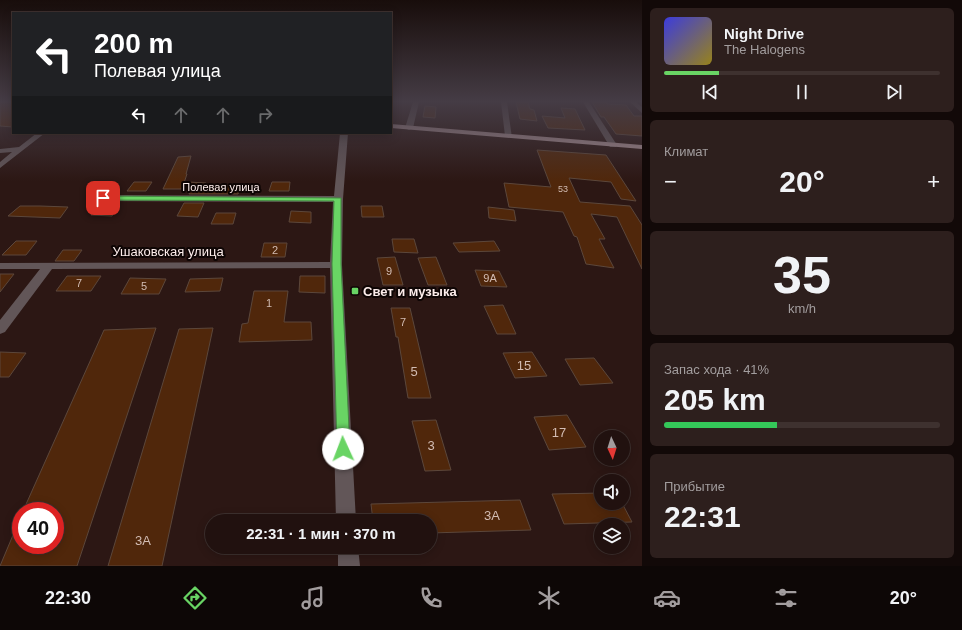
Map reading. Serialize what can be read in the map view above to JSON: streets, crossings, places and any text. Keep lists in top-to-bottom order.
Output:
{
  "streets": {
    "street": ["Полевая улица", "Ушаковская улица"]
  },
  "places": {
    "transit": ["Свет и музыка"]
  },
  "house_numbers": [
    "53",
    "2",
    "9",
    "9А",
    "7",
    "5",
    "1",
    "7",
    "15",
    "5",
    "17",
    "3",
    "3А",
    "3А"
  ],
  "north": "bottom",
  "page": {
    "turn": ["200 m", "Полевая улица"],
    "song": ["Night Drive", "The Halogens"],
    "tile": [
      "Климат",
      ["35", "km/h"],
      ["Запас хода · 41%", "205 km"],
      ["Прибытие", "22:31"]
    ],
    "heat": ["−", "20°", "+"],
    "limit": "40",
    "trip": "22:31 · 1 мин · 370 m",
    "tabs": ["22:30", "20°"]
  }
}
